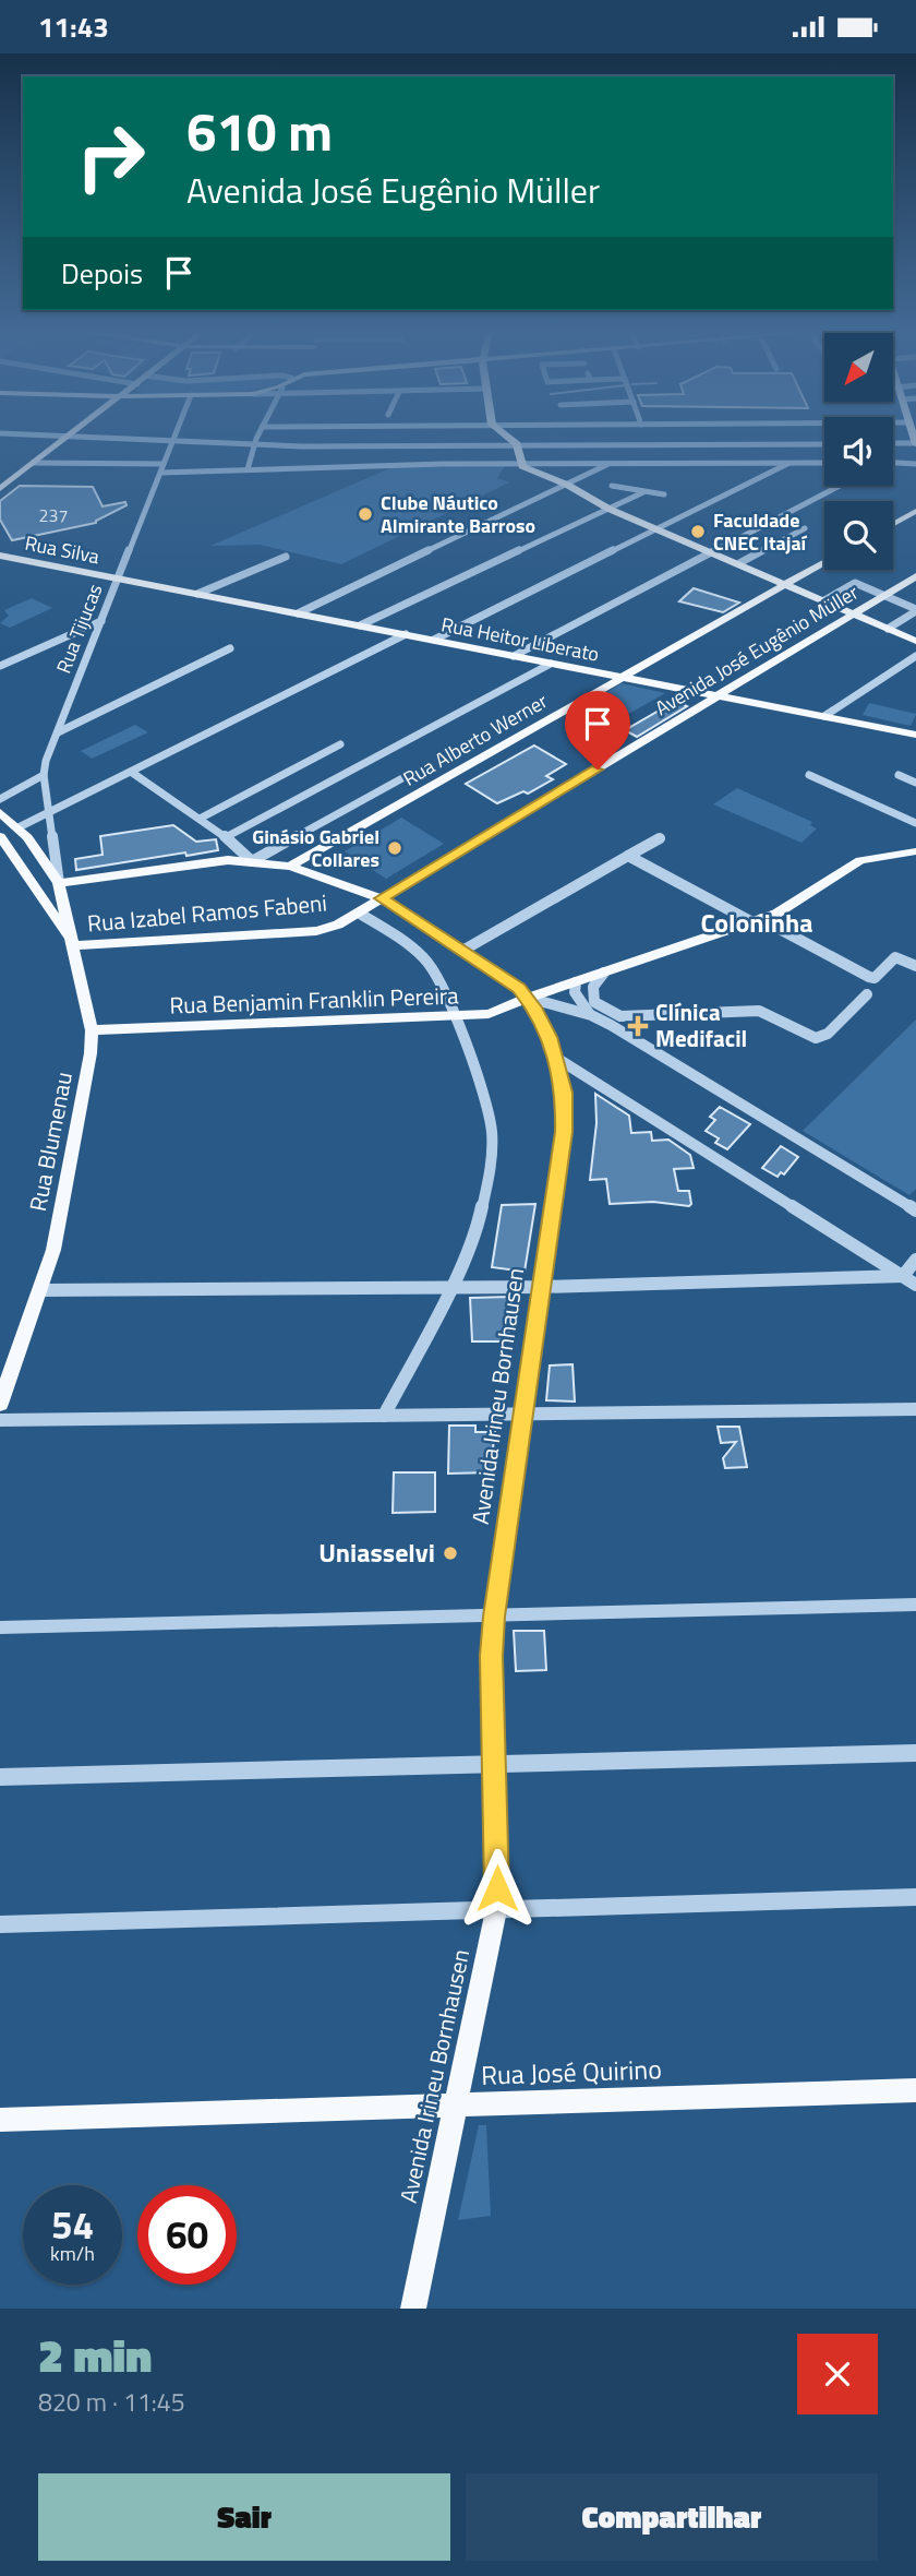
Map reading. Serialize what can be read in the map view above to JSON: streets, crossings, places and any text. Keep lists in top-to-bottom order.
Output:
{
  "streets": {
    "main road": [
      "Rua Silva",
      "Rua Heitor Liberato",
      "Avenida José Eugênio Müller",
      "Rua Alberto Werner",
      "Rua Izabel Ramos Fabeni",
      "Rua Benjamin Franklin Pereira",
      "Rua Blumenau",
      "Avenida Irineu Bornhausen",
      "Rua José Quirino"
    ],
    "street": ["Rua Tijucas"]
  },
  "crossings": [
    ["Rua Silva", "Rua Tijucas"],
    ["Rua Silva", "Rua Heitor Liberato"],
    ["Rua Tijucas", "Rua Heitor Liberato"],
    ["Rua Tijucas", "Rua Blumenau"],
    ["Rua Tijucas", "Avenida Irineu Bornhausen"],
    ["Rua Heitor Liberato", "Avenida José Eugênio Müller"],
    ["Rua Heitor Liberato", "Rua Alberto Werner"],
    ["Avenida José Eugênio Müller", "Rua Izabel Ramos Fabeni"],
    ["Avenida José Eugênio Müller", "Avenida Irineu Bornhausen"],
    ["Rua Alberto Werner", "Avenida Irineu Bornhausen"],
    ["Rua Izabel Ramos Fabeni", "Rua Blumenau"],
    ["Rua Izabel Ramos Fabeni", "Avenida Irineu Bornhausen"],
    ["Rua Benjamin Franklin Pereira", "Rua Blumenau"],
    ["Rua Benjamin Franklin Pereira", "Avenida Irineu Bornhausen"],
    ["Rua Blumenau", "Avenida Irineu Bornhausen"],
    ["Avenida Irineu Bornhausen", "Rua José Quirino"]
  ],
  "districts": ["Coloninha"],
  "places": {
    "other": [
      "Clube Náutico Almirante Barroso",
      "Faculdade CNEC Itajaí",
      "Ginásio Gabriel Collares",
      "Uniasselvi"
    ],
    "health": ["Clínica Medifacil"]
  },
  "house_numbers": ["237"],
  "north": "bottom left",
  "page": {
    "status": "11:43",
    "turn": ["610 m", "Avenida José Eugênio Müller"],
    "then": "Depois",
    "speed": "54 km/h",
    "limit": "60",
    "heading": ["2 min", "820 m · 11:45"],
    "buttons": ["Sair", "Compartilhar"]
  }
}
